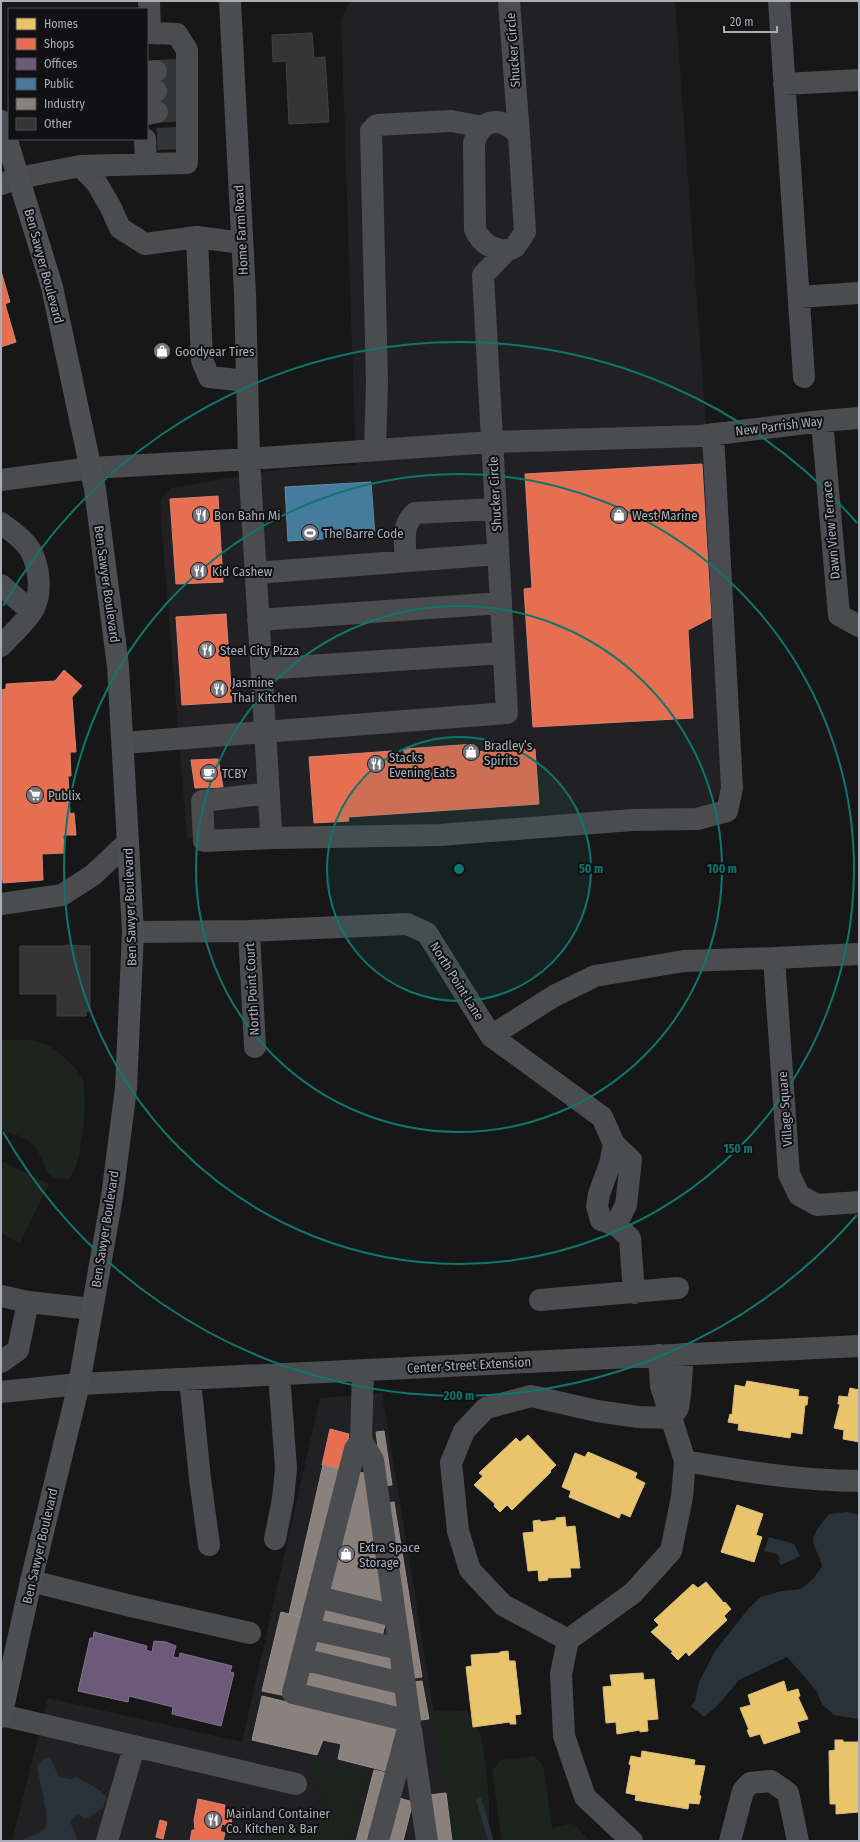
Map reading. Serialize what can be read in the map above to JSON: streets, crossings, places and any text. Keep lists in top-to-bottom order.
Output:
{
  "streets": {
    "main road": ["Ben Sawyer Boulevard"],
    "street": [
      "Shucker Circle",
      "Home Farm Road",
      "New Parrish Way",
      "Dawn View Terrace",
      "North Point Lane",
      "North Point Court",
      "Village Square",
      "Center Street Extension"
    ]
  },
  "crossings": [
    ["Shucker Circle", "Home Farm Road"],
    ["Shucker Circle", "New Parrish Way"],
    ["Home Farm Road", "New Parrish Way"],
    ["Ben Sawyer Boulevard", "New Parrish Way"],
    ["Ben Sawyer Boulevard", "North Point Lane"],
    ["Ben Sawyer Boulevard", "Center Street Extension"],
    ["New Parrish Way", "Dawn View Terrace"],
    ["North Point Lane", "North Point Court"]
  ],
  "places": {
    "shop": [
      "Goodyear Tires",
      "West Marine",
      "Bradley’s Spirits",
      "Extra Space Storage"
    ],
    "restaurant": [
      "Bon Bahn Mi",
      "Kid Cashew",
      "Steel City Pizza",
      "Jasmine Thai Kitchen",
      "Stacks Evening Eats",
      "Mainland Container Co. Kitchen & Bar"
    ],
    "sports": ["The Barre Code"],
    "cafe": ["TCBY"],
    "supermarket": ["Publix"]
  },
  "legend": [
    "Homes",
    "Shops",
    "Offices",
    "Public",
    "Industry",
    "Other"
  ],
  "scale_bar": "20 m",
  "rings": [
    "50 m",
    "100 m",
    "150 m",
    "200 m"
  ]
}
